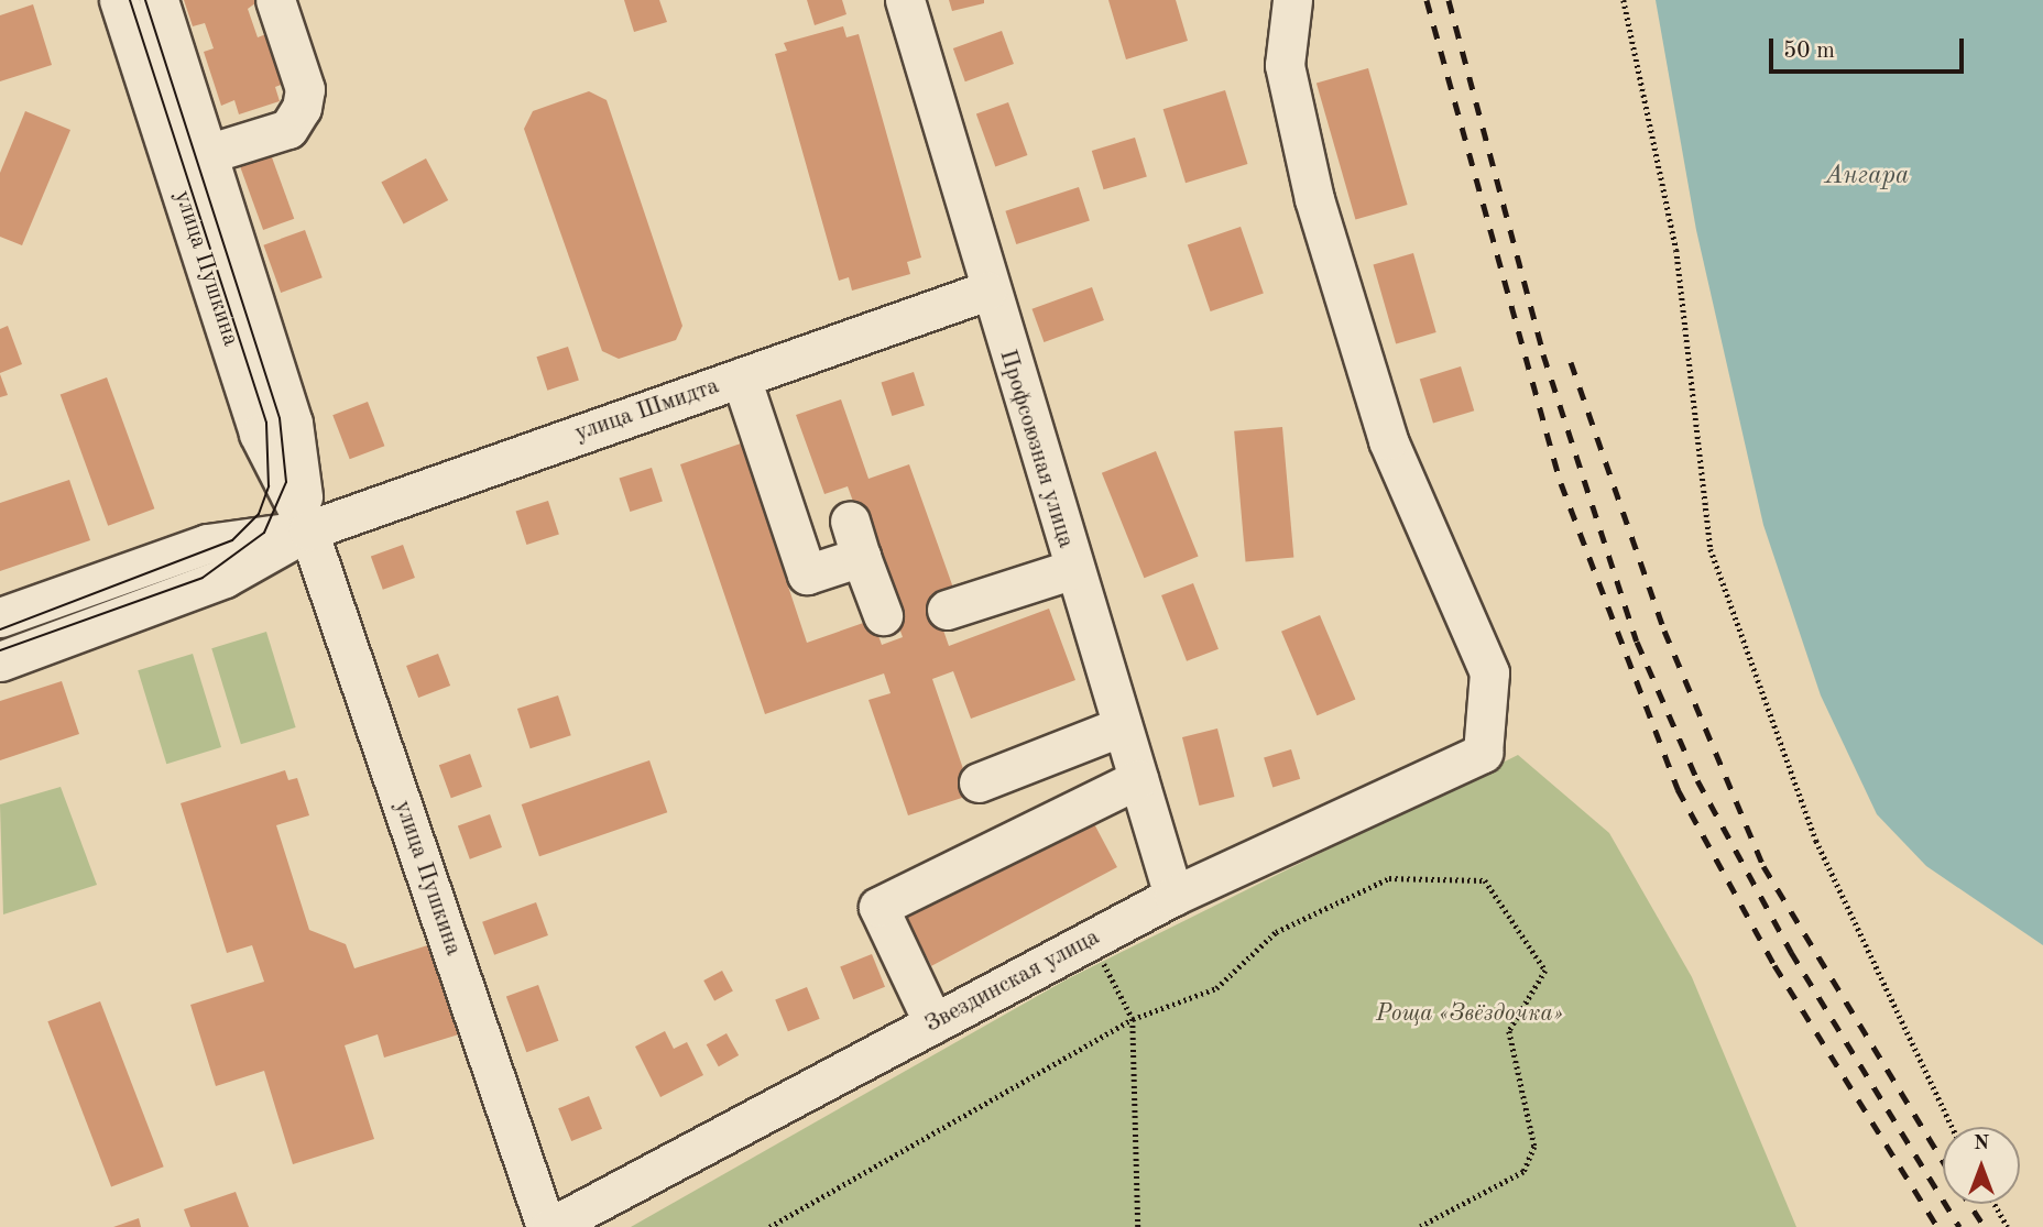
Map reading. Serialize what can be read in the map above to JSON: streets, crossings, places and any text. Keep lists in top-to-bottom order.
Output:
{
  "streets": {
    "street": [
      "улица Пушкина",
      "улица Шмидта",
      "Профсоюзная улица",
      "Звездинская улица"
    ]
  },
  "crossings": [
    ["улица Пушкина", "улица Шмидта"],
    ["улица Пушкина", "Звездинская улица"],
    ["улица Шмидта", "Профсоюзная улица"],
    ["Профсоюзная улица", "Звездинская улица"]
  ],
  "water": ["Ангара"],
  "parks": ["Роща «Звёздочка»"],
  "scale_bar": "50 m",
  "north": "top"
}
